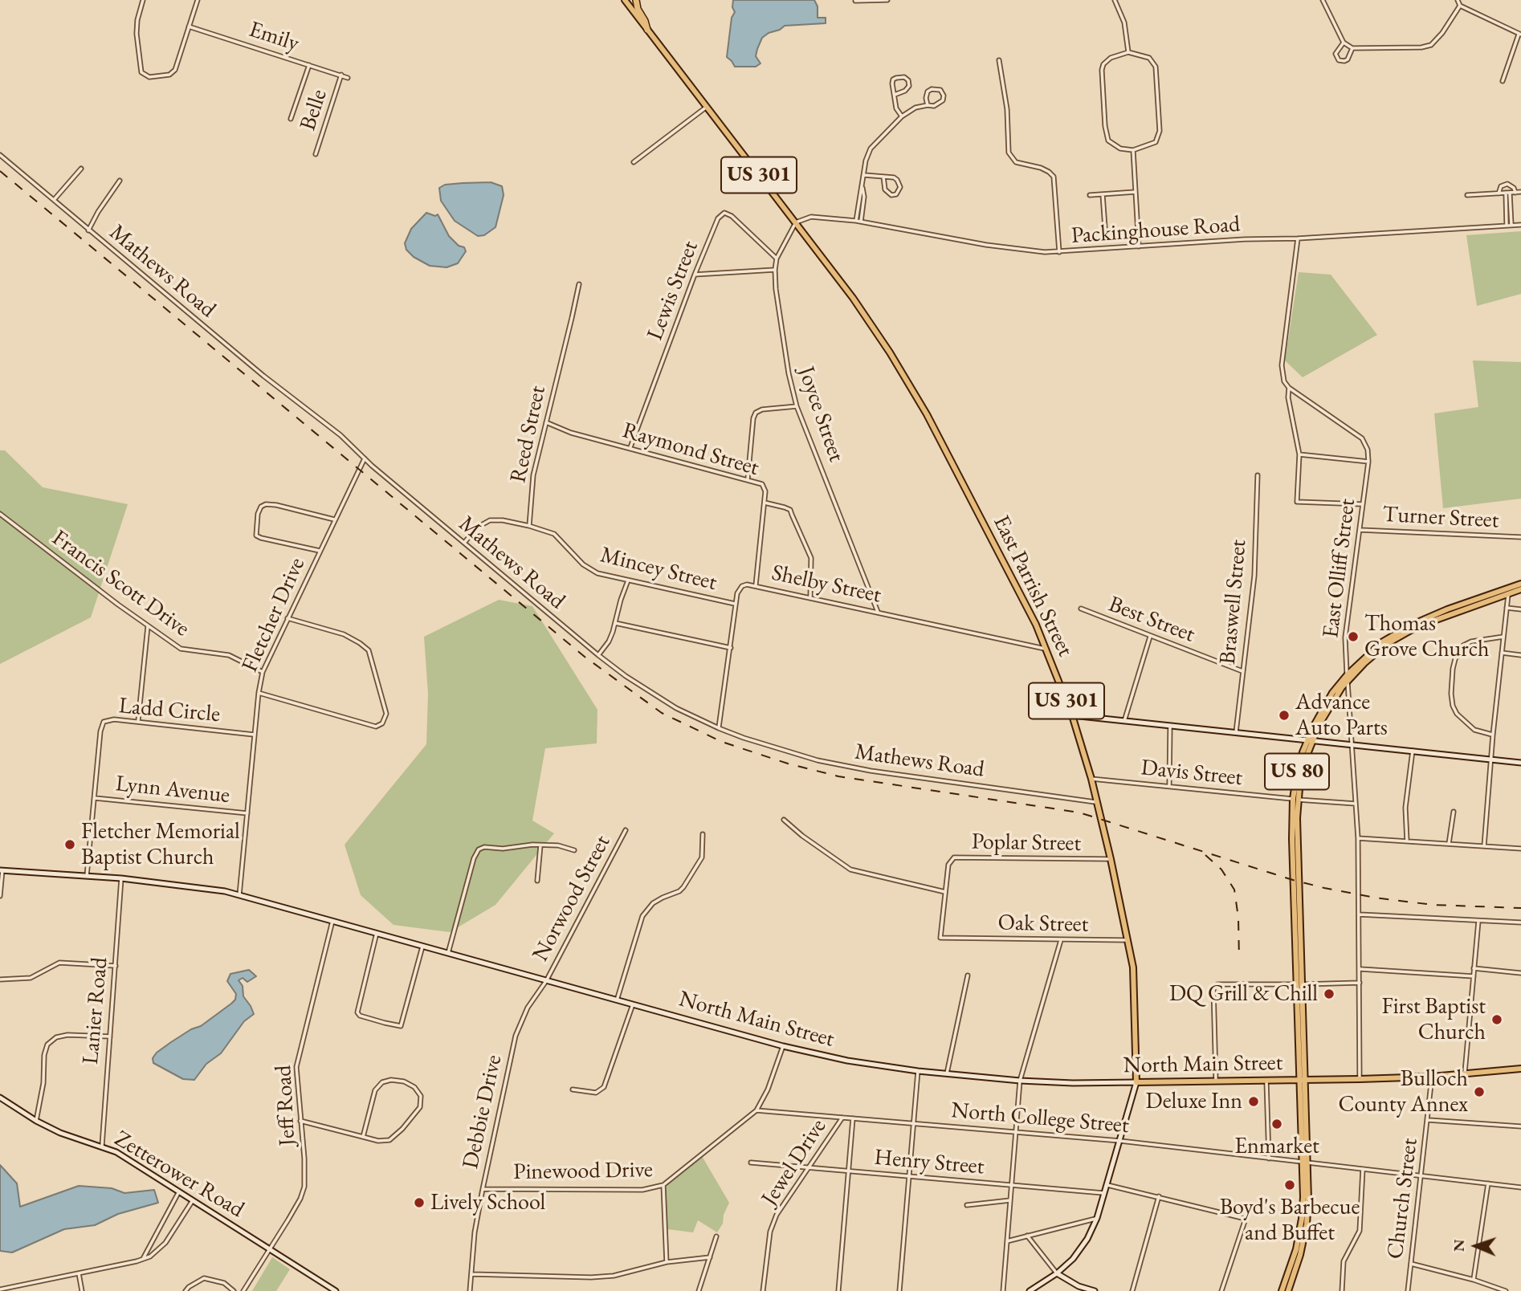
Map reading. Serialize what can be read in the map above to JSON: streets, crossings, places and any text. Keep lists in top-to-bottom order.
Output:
{
  "streets": {
    "main road": [
      "US 301",
      "East Parrish Street",
      "US 80",
      "North Main Street"
    ],
    "street": [
      "Emily",
      "Belle",
      "Packinghouse Road",
      "Mathews Road",
      "Lewis Street",
      "Joyce Street",
      "Reed Street",
      "Raymond Street",
      "Turner Street",
      "East Olliff Street",
      "Mincey Street",
      "Francis Scott Drive",
      "Shelby Street",
      "Braswell Street",
      "Fletcher Drive",
      "Best Street",
      "Ladd Circle",
      "Davis Street",
      "Lynn Avenue",
      "Poplar Street",
      "Norwood Street",
      "Oak Street",
      "Lanier Road",
      "Jeff Road",
      "Debbie Drive",
      "North College Street",
      "Jewel Drive",
      "Henry Street",
      "Pinewood Drive",
      "Zetterower Road",
      "Church Street"
    ]
  },
  "crossings": [
    ["Emily", "Belle"],
    ["US 301", "Packinghouse Road"],
    ["US 301", "Joyce Street"],
    ["US 301", "East Parrish Street"],
    ["Packinghouse Road", "Joyce Street"],
    ["Packinghouse Road", "East Parrish Street"],
    ["Mathews Road", "Mincey Street"],
    ["Mathews Road", "East Parrish Street"],
    ["Mathews Road", "Fletcher Drive"],
    ["Lewis Street", "Joyce Street"],
    ["Lewis Street", "Raymond Street"],
    ["Joyce Street", "Shelby Street"],
    ["Joyce Street", "East Parrish Street"],
    ["Reed Street", "Raymond Street"],
    ["Reed Street", "Mincey Street"],
    ["Raymond Street", "Shelby Street"],
    ["Turner Street", "East Olliff Street"],
    ["East Olliff Street", "US 80"],
    ["East Olliff Street", "Davis Street"],
    ["East Olliff Street", "North Main Street"],
    ["Mincey Street", "Shelby Street"],
    ["Francis Scott Drive", "Fletcher Drive"],
    ["Shelby Street", "East Parrish Street"],
    ["East Parrish Street", "Davis Street"],
    ["East Parrish Street", "Poplar Street"],
    ["East Parrish Street", "Oak Street"],
    ["East Parrish Street", "North Main Street"],
    ["Braswell Street", "Best Street"],
    ["Fletcher Drive", "Ladd Circle"],
    ["Fletcher Drive", "Lynn Avenue"],
    ["Fletcher Drive", "North Main Street"],
    ["Ladd Circle", "Lynn Avenue"],
    ["Ladd Circle", "North Main Street"],
    ["US 80", "Davis Street"],
    ["US 80", "North Main Street"],
    ["Poplar Street", "Oak Street"],
    ["Norwood Street", "North Main Street"],
    ["Norwood Street", "Debbie Drive"],
    ["Lanier Road", "North Main Street"],
    ["Lanier Road", "Zetterower Road"],
    ["North Main Street", "Jeff Road"],
    ["North Main Street", "Debbie Drive"],
    ["North Main Street", "Pinewood Drive"],
    ["North Main Street", "Church Street"],
    ["Jeff Road", "Zetterower Road"],
    ["Debbie Drive", "Pinewood Drive"],
    ["North College Street", "Jewel Drive"],
    ["North College Street", "Pinewood Drive"],
    ["North College Street", "Church Street"],
    ["Jewel Drive", "Henry Street"]
  ],
  "places": [
    "Thomas Grove Church",
    "Advance Auto Parts",
    "Fletcher Memorial Baptist Church",
    "DQ Grill & Chill",
    "First Baptist Church",
    "Bulloch County Annex",
    "Deluxe Inn",
    "Enmarket",
    "Boyd's Barbecue and Buffet",
    "Lively School"
  ],
  "north": "left"
}
